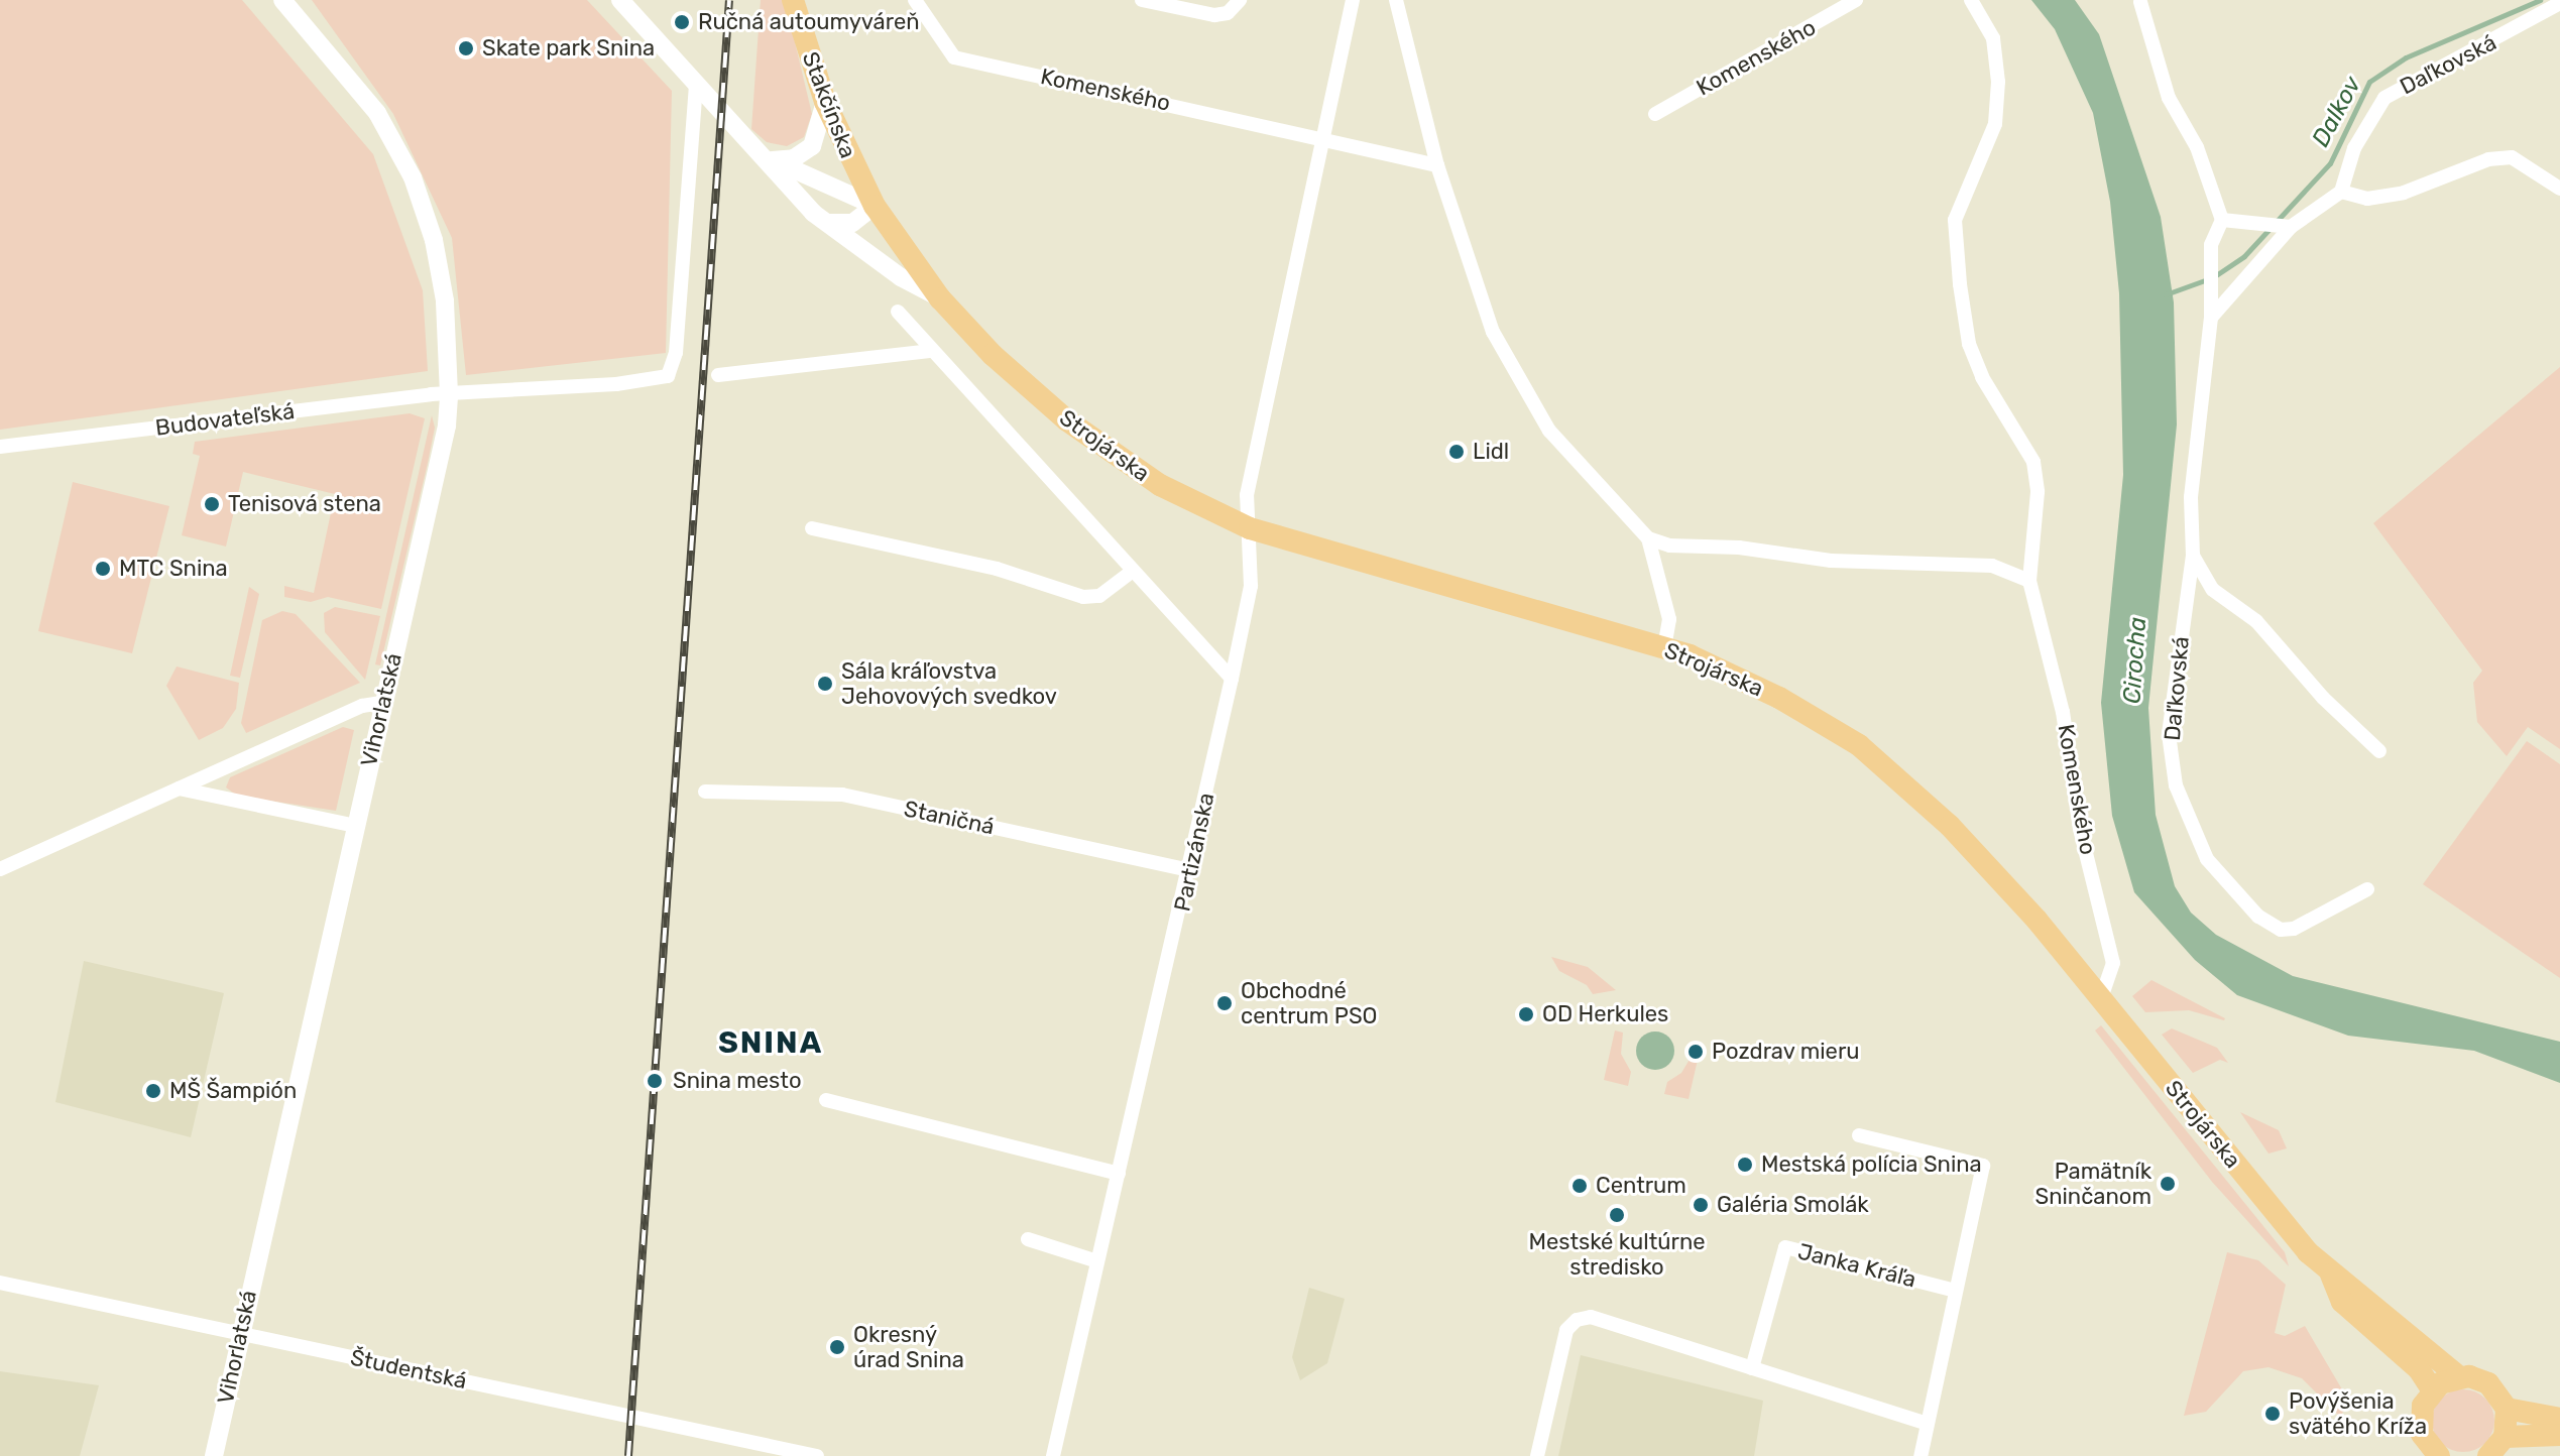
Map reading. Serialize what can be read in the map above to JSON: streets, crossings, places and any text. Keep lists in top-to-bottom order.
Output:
{
  "streets": {
    "main road": ["Stakčínska", "Strojárska", "Vihorlatská"],
    "street": [
      "Komenského",
      "Daľkovská",
      "Budovateľská",
      "Staničná",
      "Partizánska",
      "Janka Kráľa",
      "Študentská"
    ]
  },
  "crossings": [
    ["Komenského", "Strojárska"],
    ["Stakčínska", "Strojárska"],
    ["Budovateľská", "Strojárska"],
    ["Budovateľská", "Vihorlatská"],
    ["Strojárska", "Partizánska"],
    ["Vihorlatská", "Študentská"],
    ["Staničná", "Partizánska"]
  ],
  "districts": ["SNINA"],
  "water": ["Dalkov", "Cirocha"],
  "places": [
    "Ručná autoumyváreň",
    "Skate park Snina",
    "Lidl",
    "Tenisová stena",
    "MTC Snina",
    "Sála kráľovstva Jehovových svedkov",
    "Obchodné centrum PSO",
    "OD Herkules",
    "Pozdrav mieru",
    "Snina mesto",
    "MŠ Šampión",
    "Mestská polícia Snina",
    "Pamätník Sninčanom",
    "Centrum",
    "Galéria Smolák",
    "Mestské kultúrne stredisko",
    "Okresný úrad Snina",
    "Povýšenia svätého Kríža"
  ]
}
